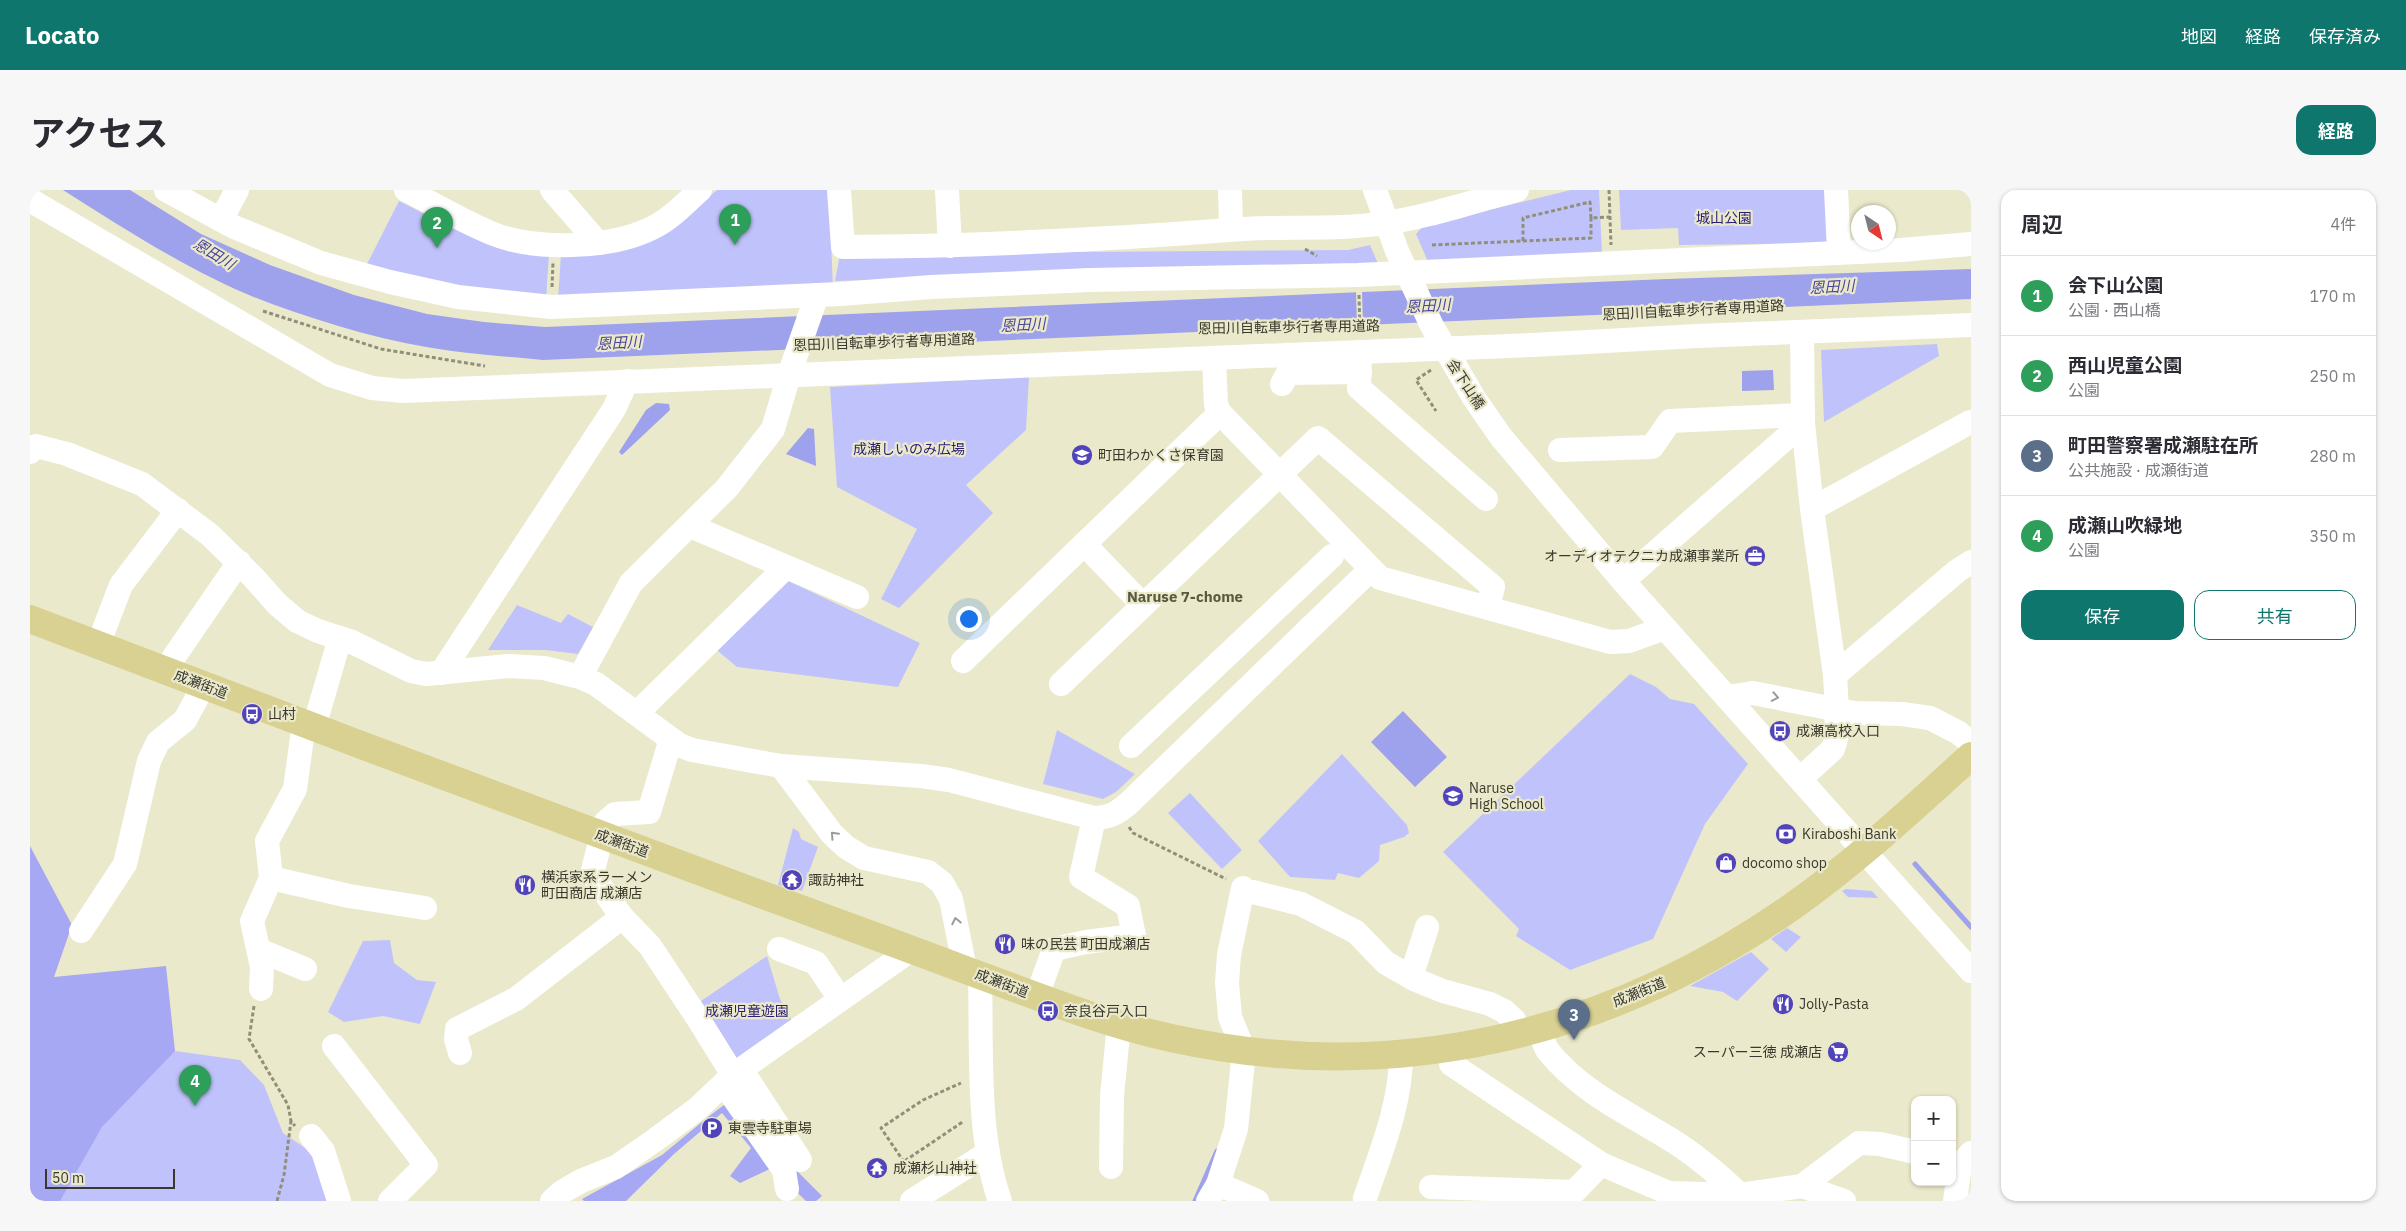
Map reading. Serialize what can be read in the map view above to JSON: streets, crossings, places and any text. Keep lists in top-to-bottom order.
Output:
{
  "streets": {
    "main road": ["成瀬街道"],
    "street": ["会下山橋"]
  },
  "crossings": [
    ["会下山橋", "成瀬街道"]
  ],
  "districts": ["Naruse 7-chome"],
  "water": ["恩田川"],
  "parks": ["城山公園", "成瀬しいのみ広場", "成瀬児童遊園"],
  "places": {
    "school or university": ["町田わかくさ保育園", "Naruse High School"],
    "office": ["オーディオテクニカ成瀬事業所"],
    "bus stop": ["山村", "成瀬高校入口", "奈良谷戸入口"],
    "bank": ["Kiraboshi Bank"],
    "shop": ["docomo shop"],
    "temple": ["諏訪神社", "成瀬杉山神社"],
    "restaurant": ["横浜家系ラーメン 町田商店 成瀬店", "味の民芸 町田成瀬店", "Jolly-Pasta"],
    "supermarket": ["スーパー三徳 成瀬店"],
    "parking": ["東雲寺駐車場"]
  },
  "scale_bar": "50 m",
  "north": "bottom right",
  "page": {
    "header": "Locato",
    "nav": ["地図", "経路", "保存済み"],
    "title": "アクセス",
    "buttons": [
      "経路",
      ["保存", "共有"]
    ],
    "heading": ["周辺", "4件"],
    "pins": [
      "1",
      "2",
      "3",
      "4"
    ],
    "list": [
      {
        "mark": "1",
        "name": "会下山公園",
        "note": "公園 · 西山橋",
        "value": "170 m"
      },
      {
        "mark": "2",
        "name": "西山児童公園",
        "note": "公園",
        "value": "250 m"
      },
      {
        "mark": "3",
        "name": "町田警察署成瀬駐在所",
        "note": "公共施設 · 成瀬街道",
        "value": "280 m"
      },
      {
        "mark": "4",
        "name": "成瀬山吹緑地",
        "note": "公園",
        "value": "350 m"
      }
    ],
    "map_buttons": ["+", "−"],
    "scale": "50 m"
  }
}
